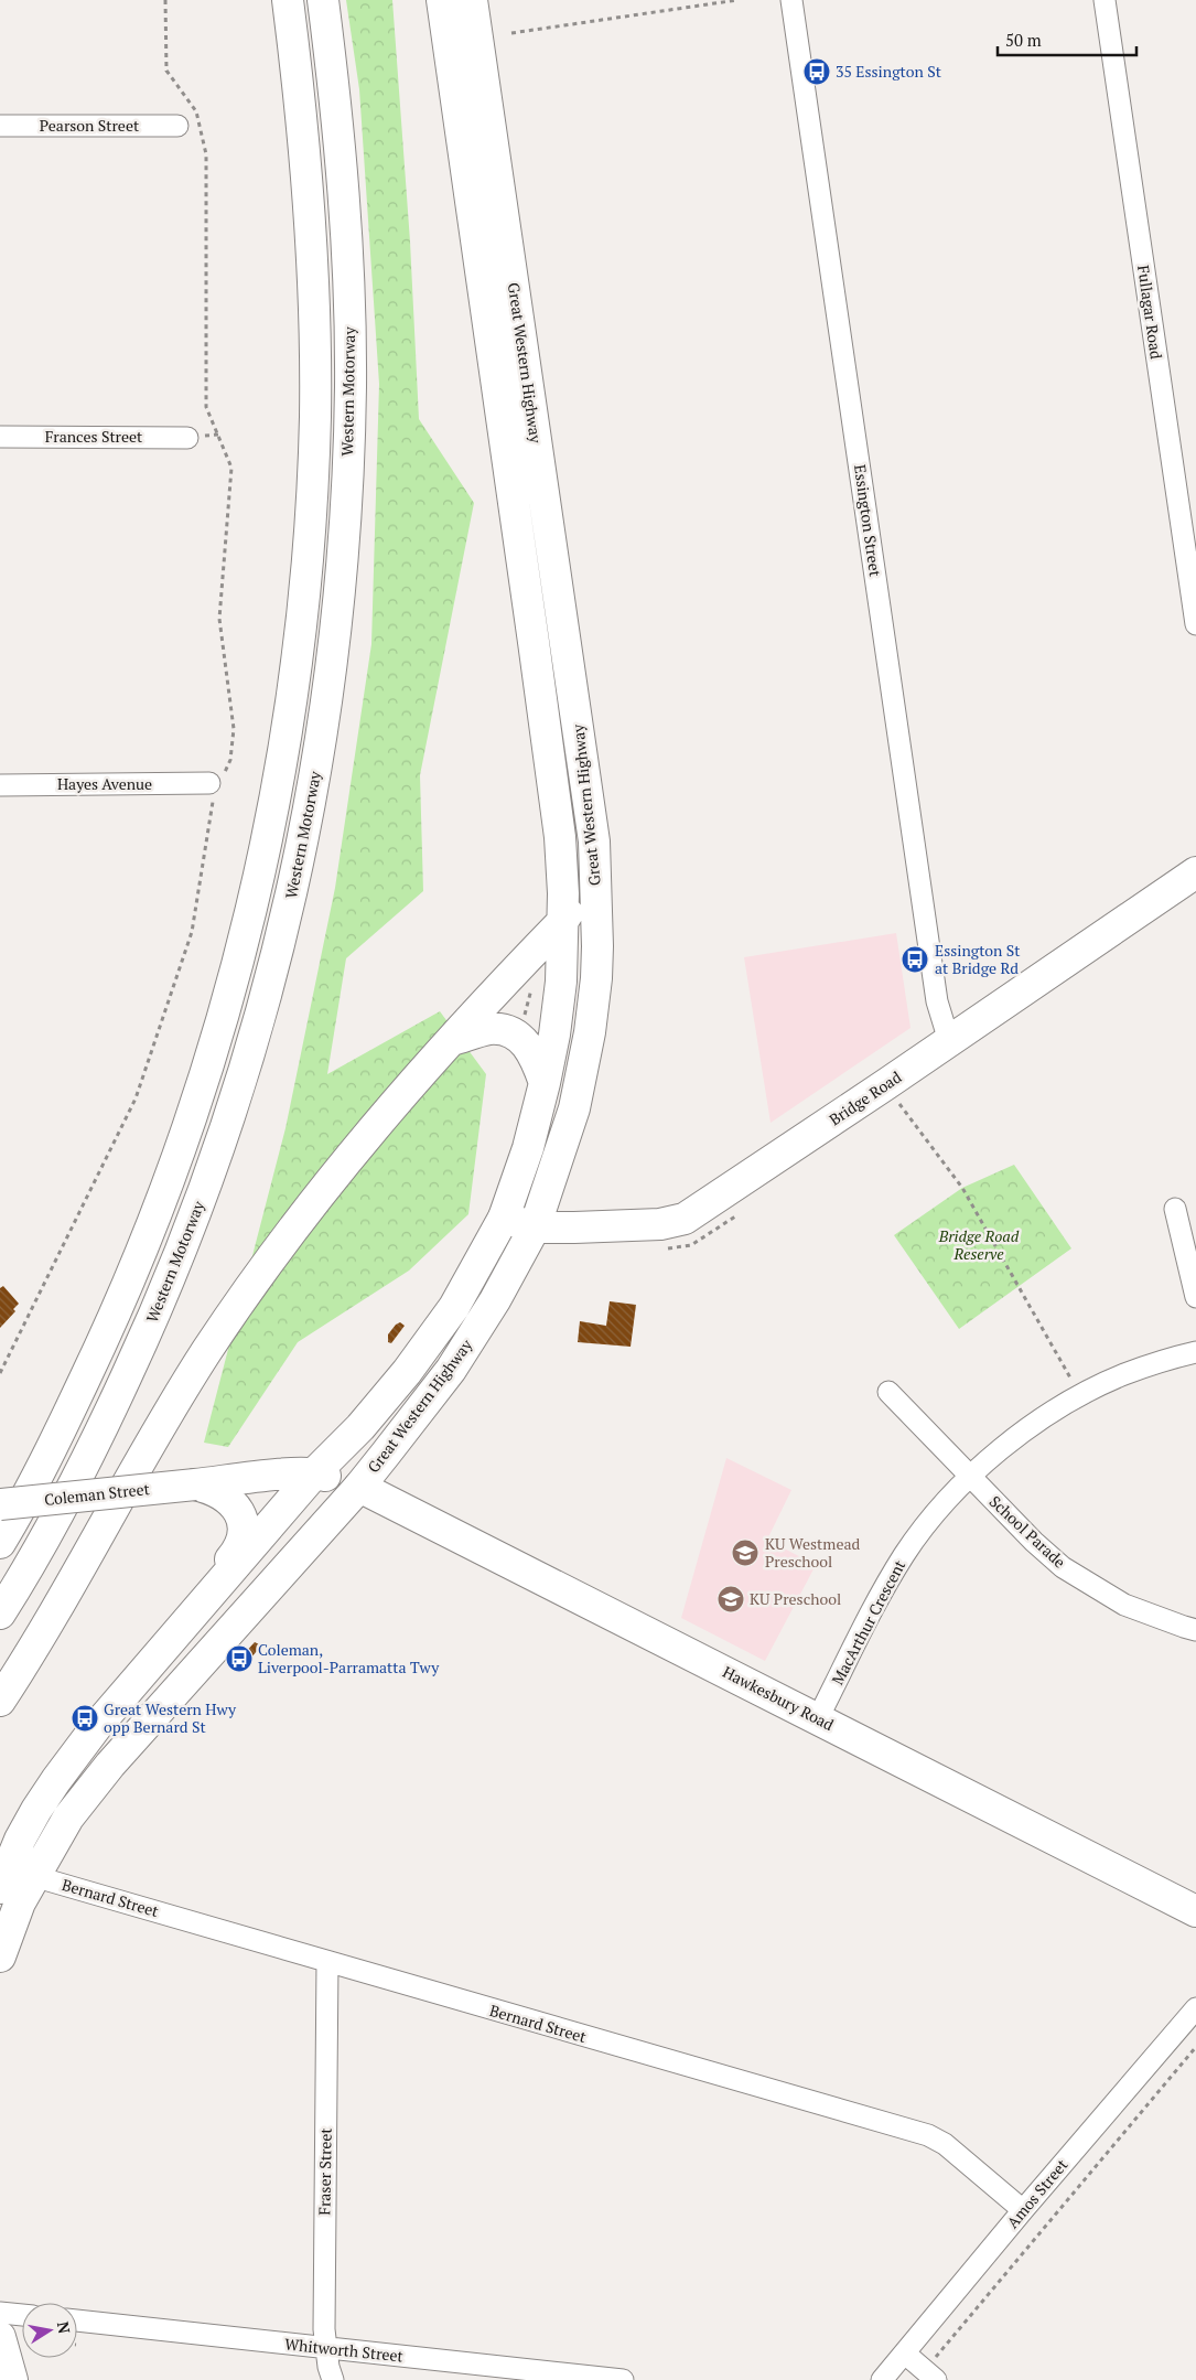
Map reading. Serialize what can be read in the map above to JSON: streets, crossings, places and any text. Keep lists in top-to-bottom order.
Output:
{
  "streets": {
    "main road": [
      "Great Western Highway",
      "Western Motorway",
      "Bridge Road",
      "Coleman Street",
      "Hawkesbury Road"
    ],
    "street": [
      "Pearson Street",
      "Fullagar Road",
      "Frances Street",
      "Essington Street",
      "Hayes Avenue",
      "School Parade",
      "MacArthur Crescent",
      "Bernard Street",
      "Fraser Street",
      "Amos Street",
      "Whitworth Street"
    ]
  },
  "crossings": [
    ["Great Western Highway", "Bridge Road"],
    ["Great Western Highway", "Coleman Street"],
    ["Great Western Highway", "Hawkesbury Road"],
    ["Great Western Highway", "Bernard Street"],
    ["Essington Street", "Bridge Road"],
    ["Coleman Street", "Hawkesbury Road"],
    ["School Parade", "MacArthur Crescent"],
    ["MacArthur Crescent", "Hawkesbury Road"],
    ["Bernard Street", "Fraser Street"],
    ["Bernard Street", "Amos Street"],
    ["Fraser Street", "Whitworth Street"]
  ],
  "parks": ["Bridge Road Reserve"],
  "places": {
    "bus stop": [
      "35 Essington St",
      "Essington St at Bridge Rd",
      "Coleman, Liverpool-Parramatta Twy",
      "Great Western Hwy opp Bernard St"
    ],
    "school or university": ["KU Westmead Preschool", "KU Preschool"]
  },
  "scale_bar": "50 m",
  "north": "right"
}
